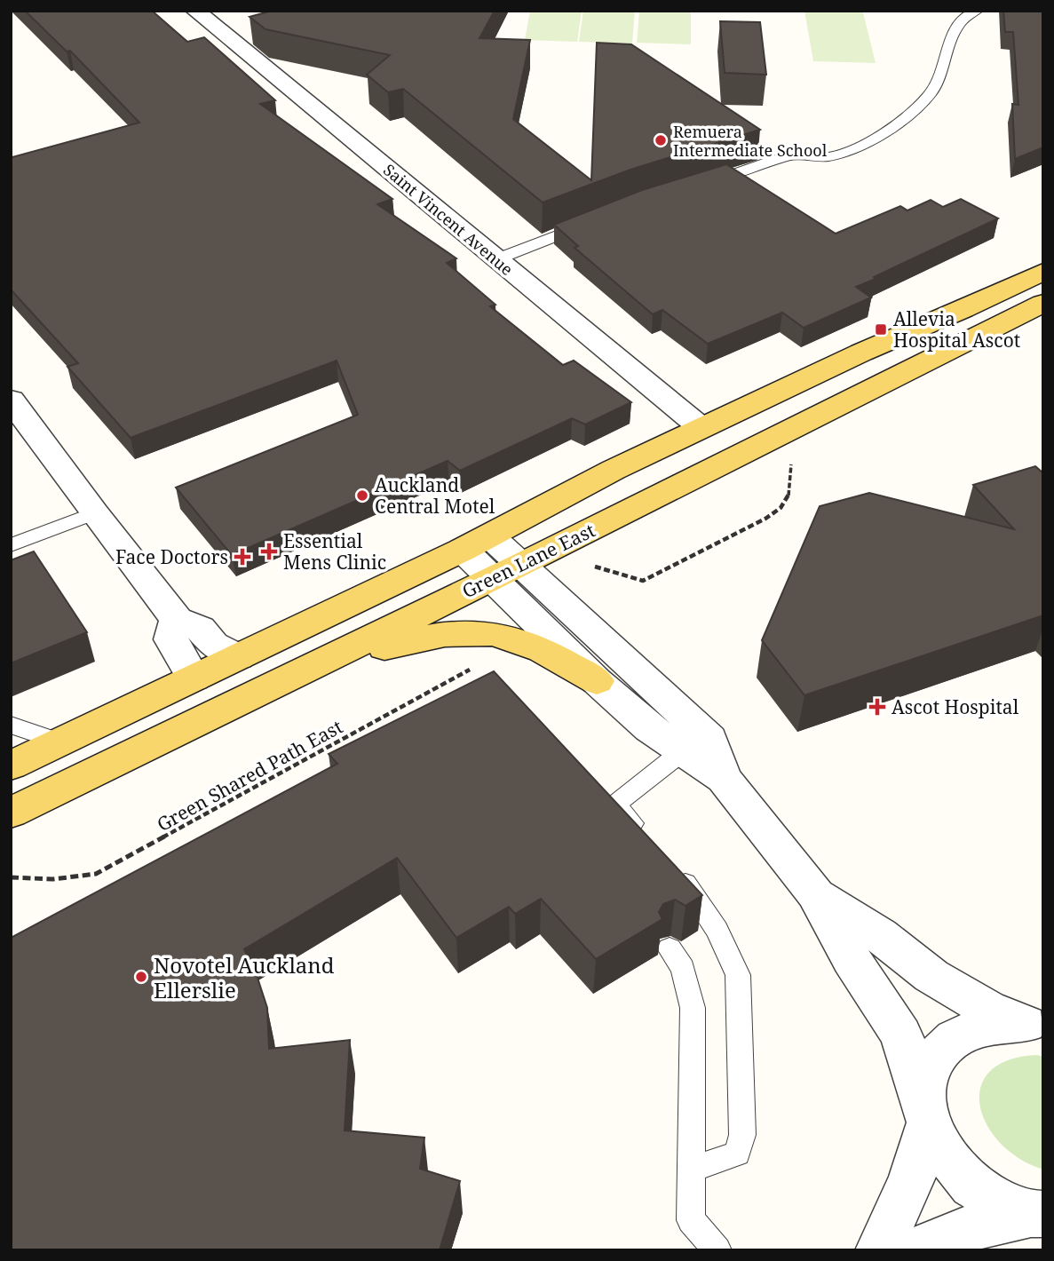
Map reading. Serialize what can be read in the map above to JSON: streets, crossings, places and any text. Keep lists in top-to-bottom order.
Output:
{
  "streets": {
    "main road": ["Green Lane East"],
    "street": ["Saint Vincent Avenue"],
    "path": ["Green Shared Path East"]
  },
  "crossings": [
    ["Saint Vincent Avenue", "Green Lane East"]
  ],
  "places": {
    "other": ["Remuera Intermediate School", "Auckland Central Motel", "Novotel Auckland Ellerslie"],
    "transit": ["Allevia Hospital Ascot"],
    "health": ["Essential Mens Clinic", "Face Doctors", "Ascot Hospital"]
  }
}
